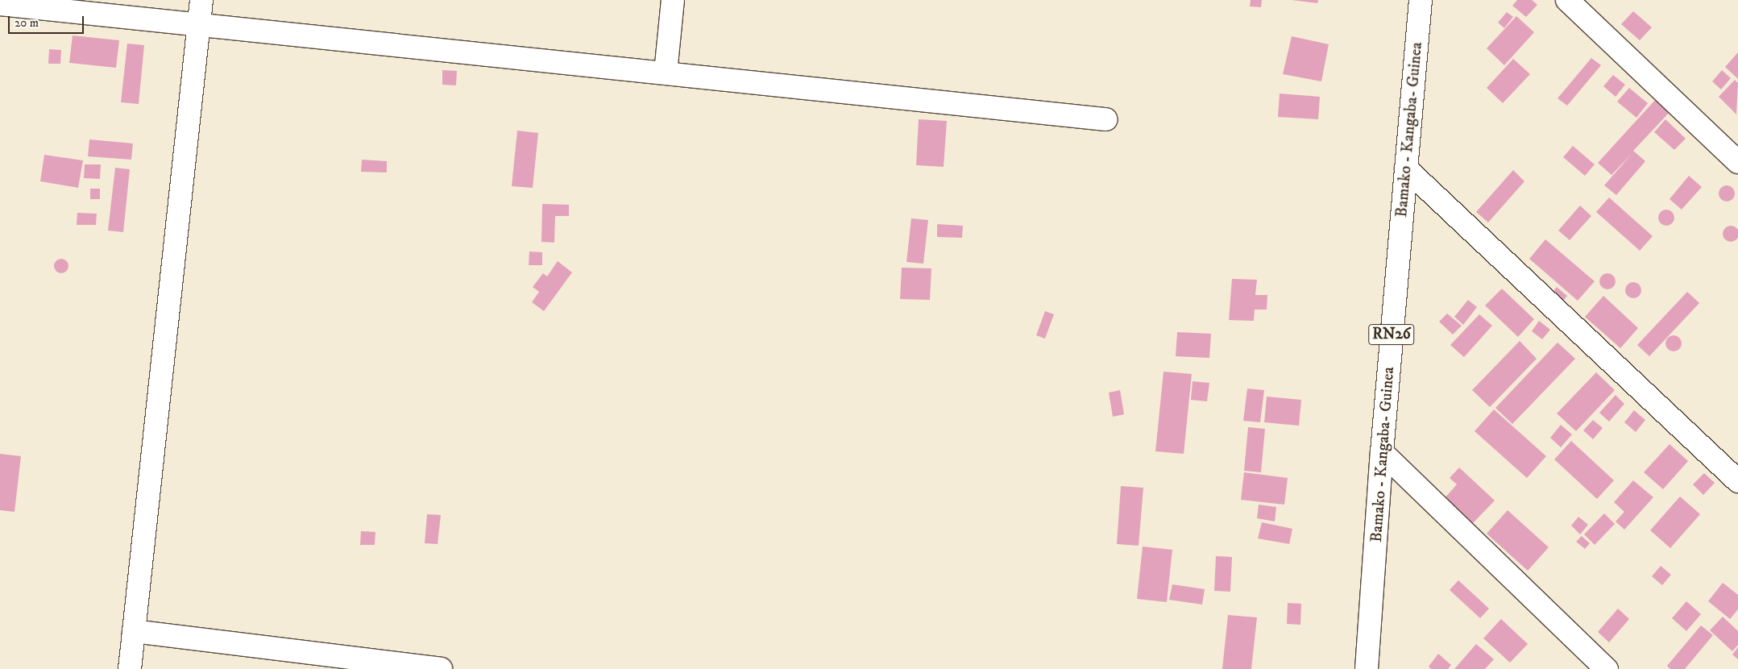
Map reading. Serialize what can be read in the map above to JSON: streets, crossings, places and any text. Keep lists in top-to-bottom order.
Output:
{
  "streets": {
    "street": ["Bamako - Kangaba- Guinea", "RN26"]
  },
  "scale_bar": "20 m"
}
